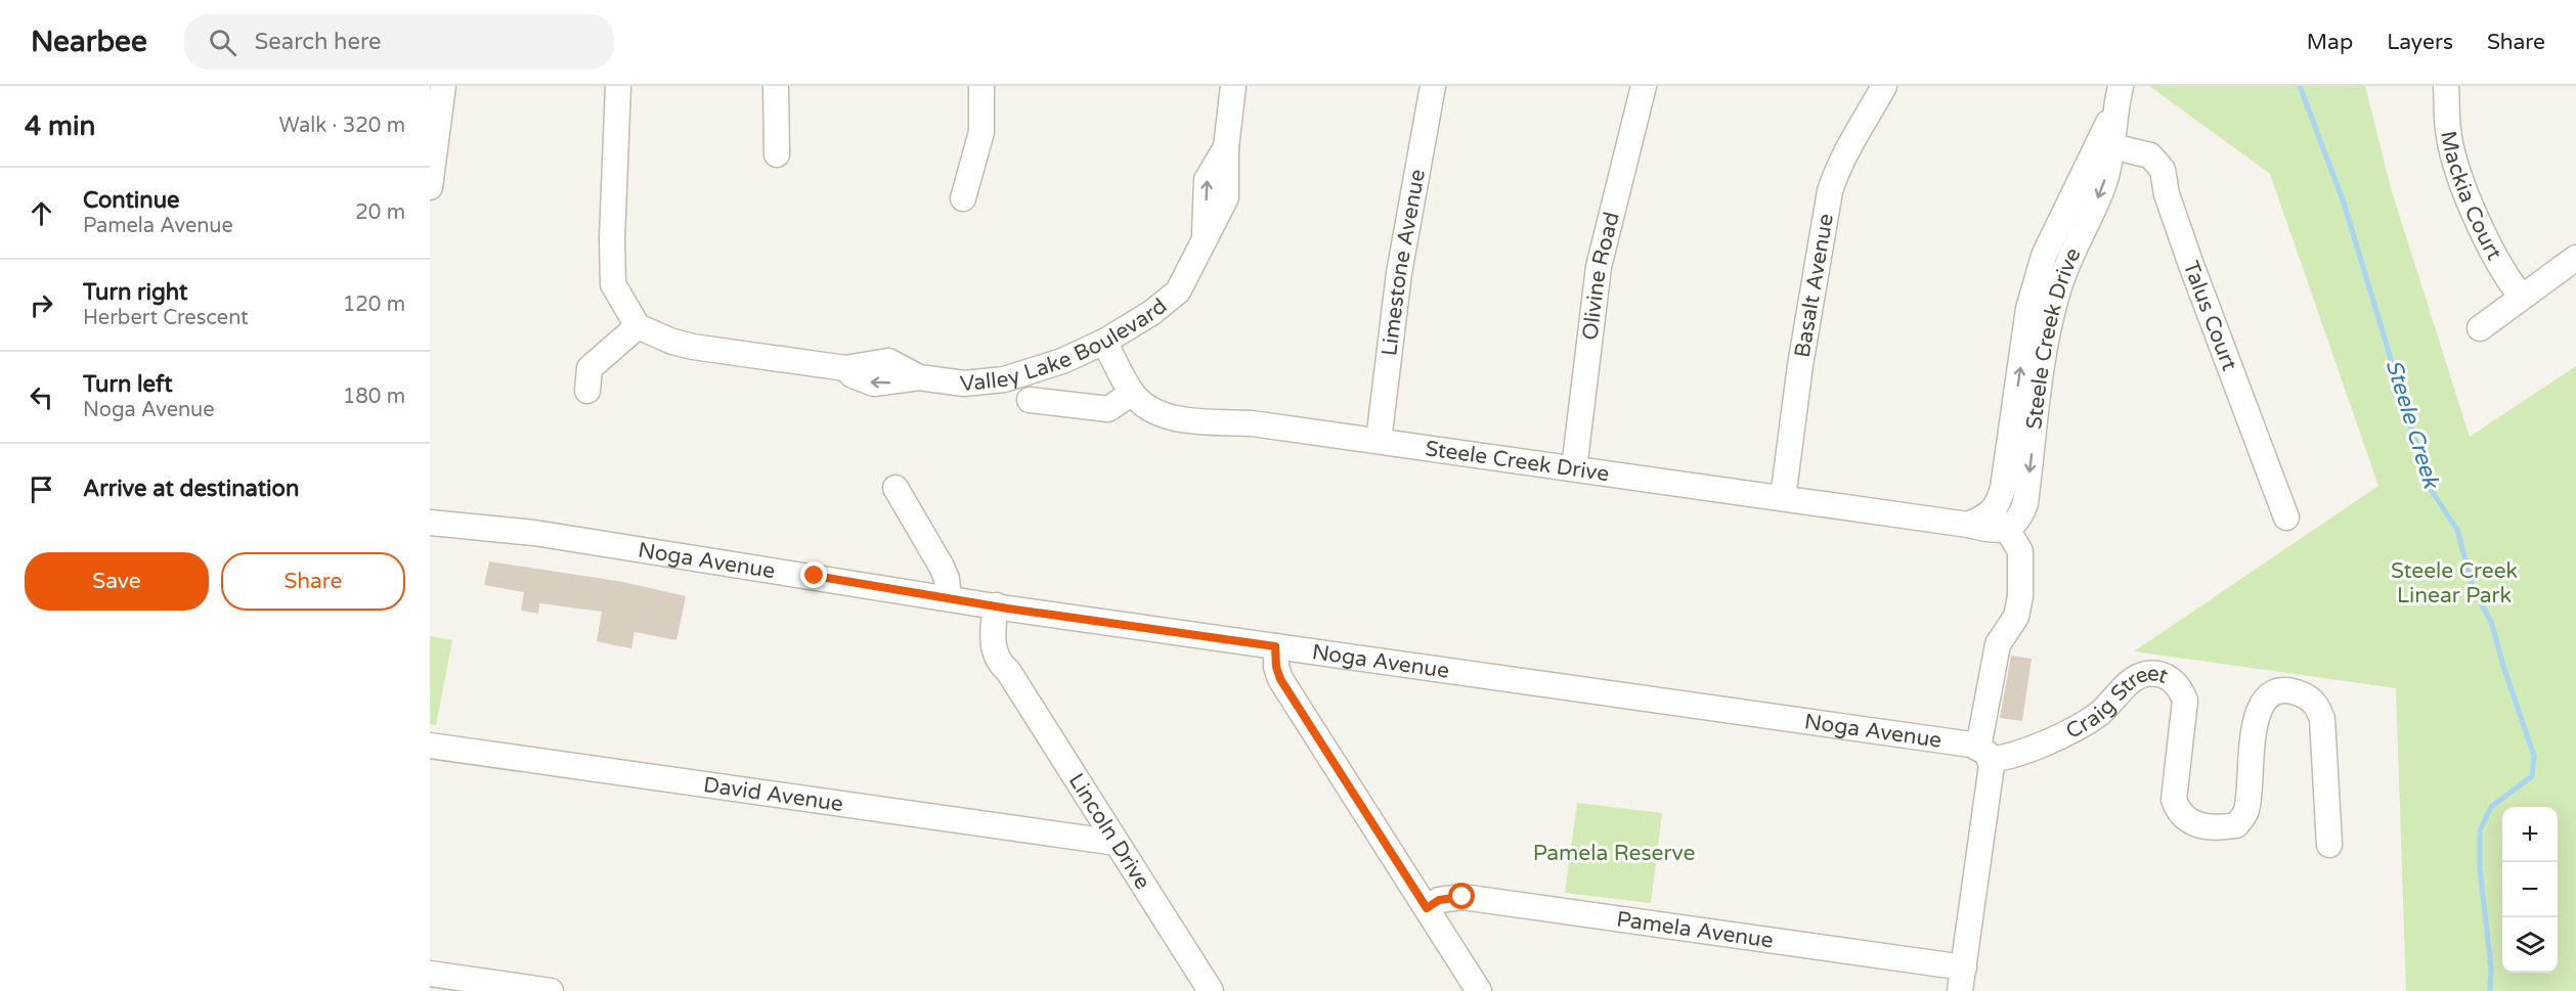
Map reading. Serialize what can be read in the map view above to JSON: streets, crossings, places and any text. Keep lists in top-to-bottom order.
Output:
{
  "streets": {
    "street": [
      "Mackia Court",
      "Limestone Avenue",
      "Olivine Road",
      "Basalt Avenue",
      "Talus Court",
      "Valley Lake Boulevard",
      "Steele Creek Drive",
      "Noga Avenue",
      "Craig Street",
      "David Avenue",
      "Lincoln Drive",
      "Pamela Avenue"
    ]
  },
  "crossings": [
    ["Limestone Avenue", "Steele Creek Drive"],
    ["Olivine Road", "Steele Creek Drive"],
    ["Basalt Avenue", "Steele Creek Drive"],
    ["Talus Court", "Steele Creek Drive"],
    ["Valley Lake Boulevard", "Steele Creek Drive"],
    ["Noga Avenue", "Craig Street"],
    ["Noga Avenue", "Lincoln Drive"],
    ["David Avenue", "Lincoln Drive"]
  ],
  "water": ["Steele Creek"],
  "parks": ["Steele Creek Linear Park", "Pamela Reserve"],
  "page": {
    "header": "Nearbee",
    "search": "Search here",
    "nav": ["Map", "Layers", "Share"],
    "heading": ["4 min", "Walk · 320 m"],
    "list": [
      ["Continue", "Pamela Avenue", "20 m"],
      ["Turn right", "Herbert Crescent", "120 m"],
      ["Turn left", "Noga Avenue", "180 m"],
      "Arrive at destination"
    ],
    "buttons": ["Save", "Share"],
    "map_buttons": ["+", "−"]
  }
}
